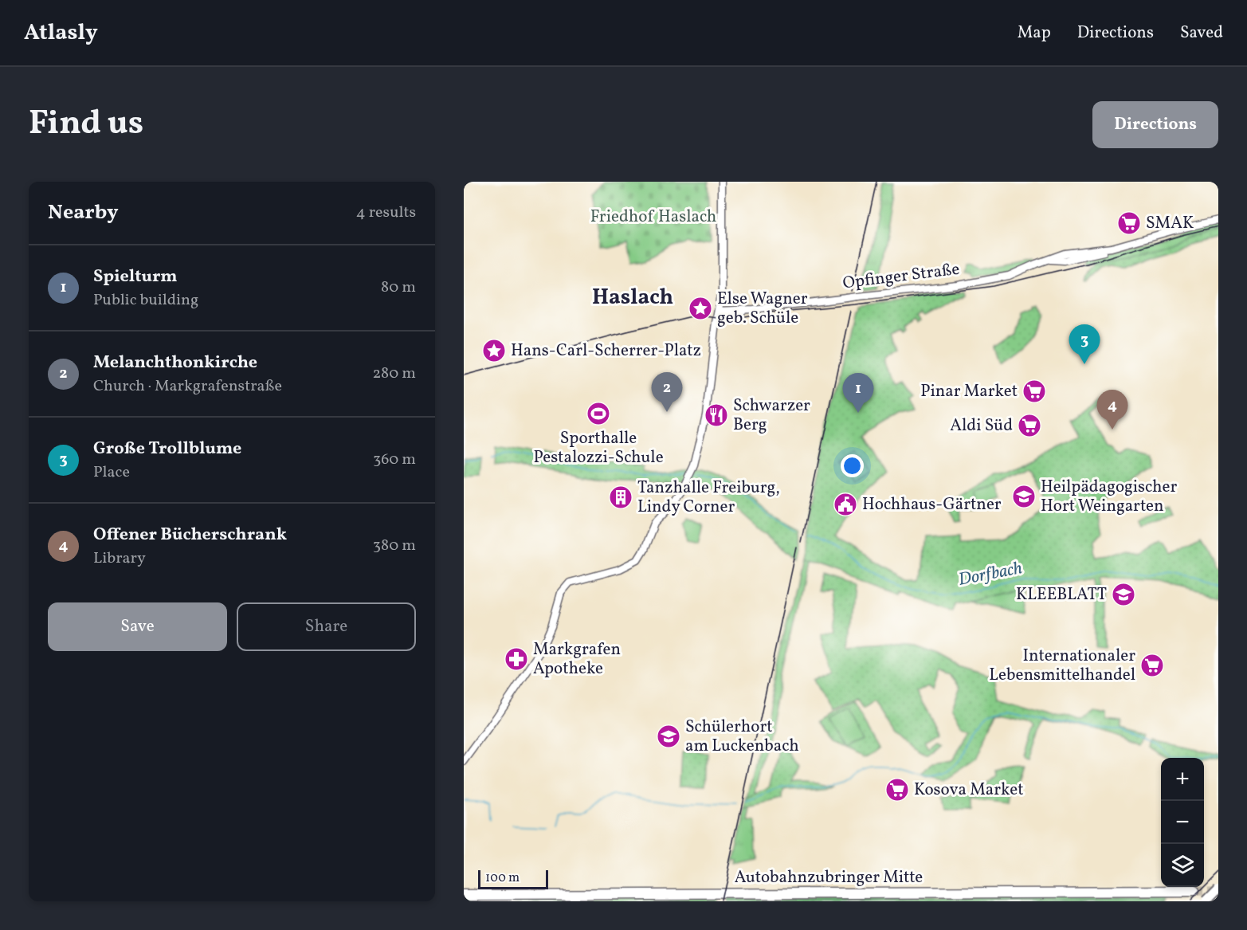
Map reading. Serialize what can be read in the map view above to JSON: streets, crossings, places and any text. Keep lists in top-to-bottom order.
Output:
{
  "streets": {
    "highway": ["Autobahnzubringer Mitte"],
    "street": ["Opfinger Straße"]
  },
  "districts": ["Haslach"],
  "water": ["Dorfbach"],
  "parks": ["Friedhof Haslach"],
  "places": {
    "supermarket": [
      "SMAK",
      "Pinar Market",
      "Aldi Süd",
      "Internationaler Lebensmittelhandel",
      "Kosova Market"
    ],
    "place": ["Else Wagner geb. Schüle", "Hans-Carl-Scherrer-Platz"],
    "sports": ["Sporthalle Pestalozzi-Schule"],
    "restaurant": ["Schwarzer Berg"],
    "school or university": ["Heilpädagogischer Hort Weingarten", "KLEEBLATT", "Schülerhort am Luckenbach"],
    "building": ["Tanzhalle Freiburg, Lindy Corner"],
    "public building": ["Hochhaus-Gärtner"],
    "pharmacy": ["Markgrafen Apotheke"]
  },
  "scale_bar": "100 m",
  "page": {
    "header": "Atlasly",
    "nav": ["Map", "Directions", "Saved"],
    "title": "Find us",
    "buttons": [
      "Directions",
      ["Save", "Share"]
    ],
    "heading": ["Nearby", "4 results"],
    "list": [
      {
        "mark": "1",
        "name": "Spielturm",
        "note": "Public building",
        "value": "80 m"
      },
      {
        "mark": "2",
        "name": "Melanchthonkirche",
        "note": "Church · Markgrafenstraße",
        "value": "280 m"
      },
      {
        "mark": "3",
        "name": "Große Trollblume",
        "note": "Place",
        "value": "360 m"
      },
      {
        "mark": "4",
        "name": "Offener Bücherschrank",
        "note": "Library",
        "value": "380 m"
      }
    ],
    "pins": [
      "3",
      "2",
      "1",
      "4"
    ],
    "map_buttons": ["+", "−"],
    "scale": "100 m"
  }
}
